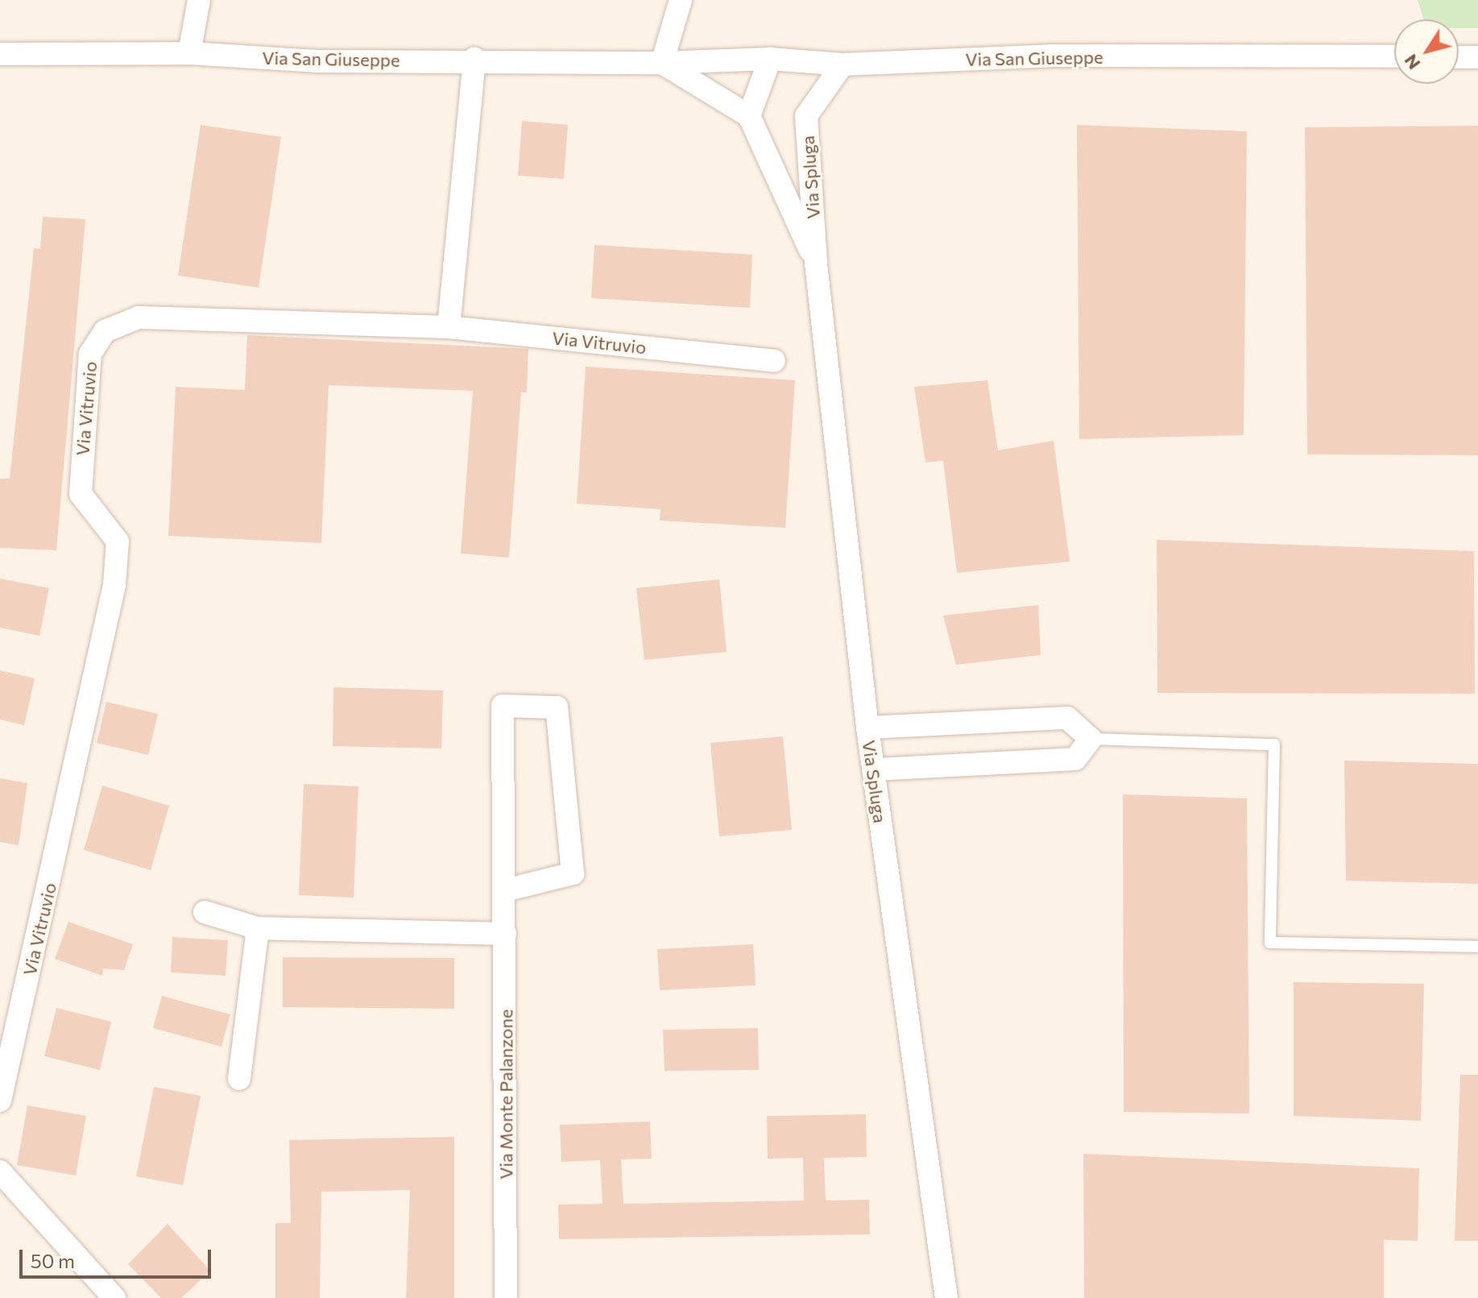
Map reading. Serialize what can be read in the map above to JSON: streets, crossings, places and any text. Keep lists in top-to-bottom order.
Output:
{
  "streets": {
    "street": [
      "Via San Giuseppe",
      "Via Spluga",
      "Via Vitruvio",
      "Via Monte Palanzone"
    ]
  },
  "crossings": [
    ["Via San Giuseppe", "Via Spluga"]
  ],
  "scale_bar": "50 m",
  "north": "bottom left"
}
